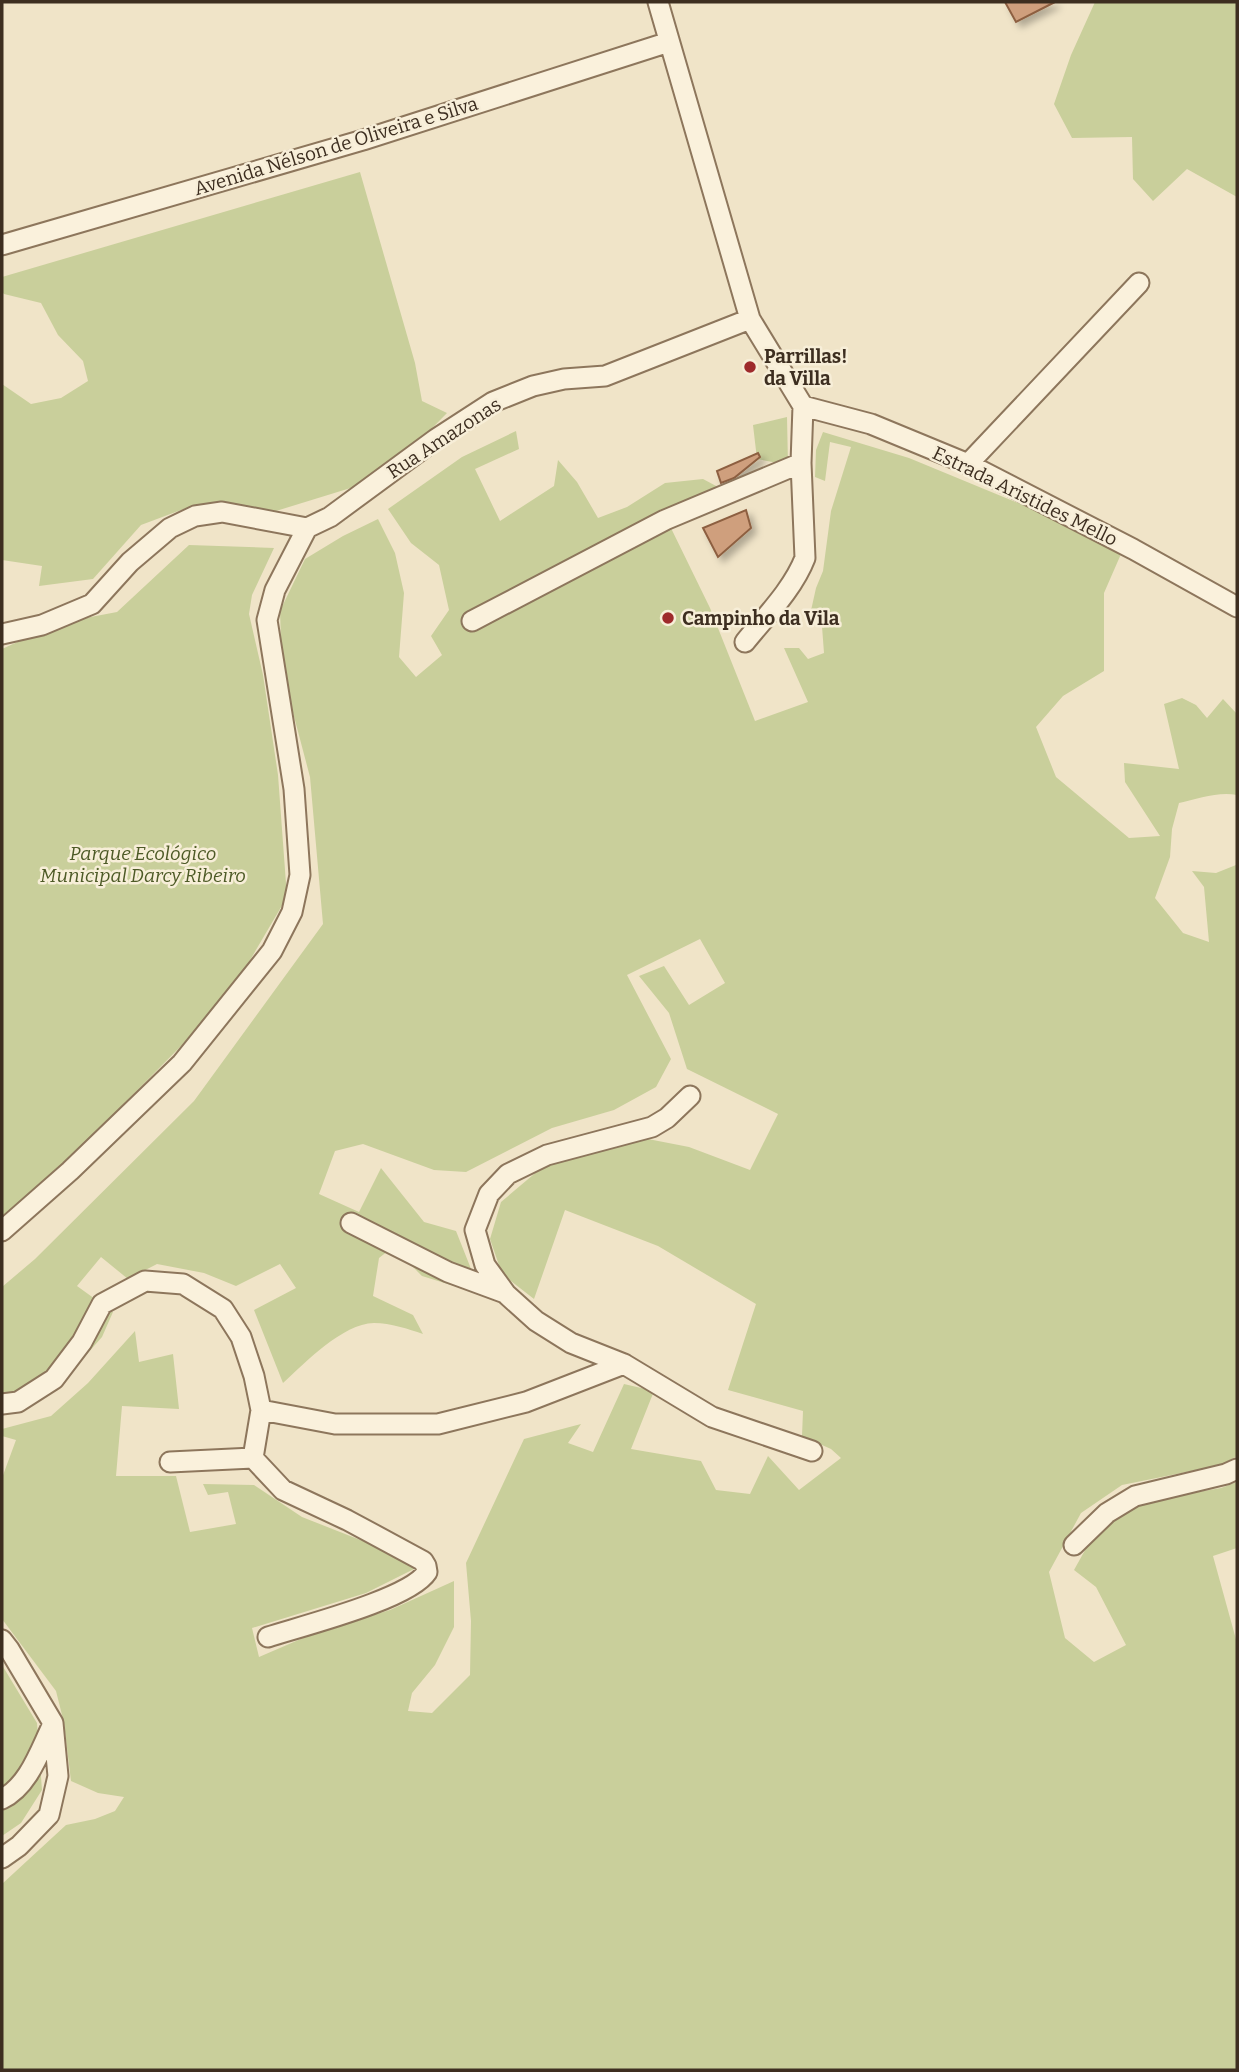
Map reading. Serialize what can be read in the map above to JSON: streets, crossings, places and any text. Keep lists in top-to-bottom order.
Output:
{
  "streets": {
    "street": ["Avenida Nélson de Oliveira e Silva", "Rua Amazonas", "Estrada Aristides Mello"]
  },
  "parks": ["Parque Ecológico Municipal Darcy Ribeiro"],
  "places": ["Parrillas! da Villa", "Campinho da Vila"]
}
